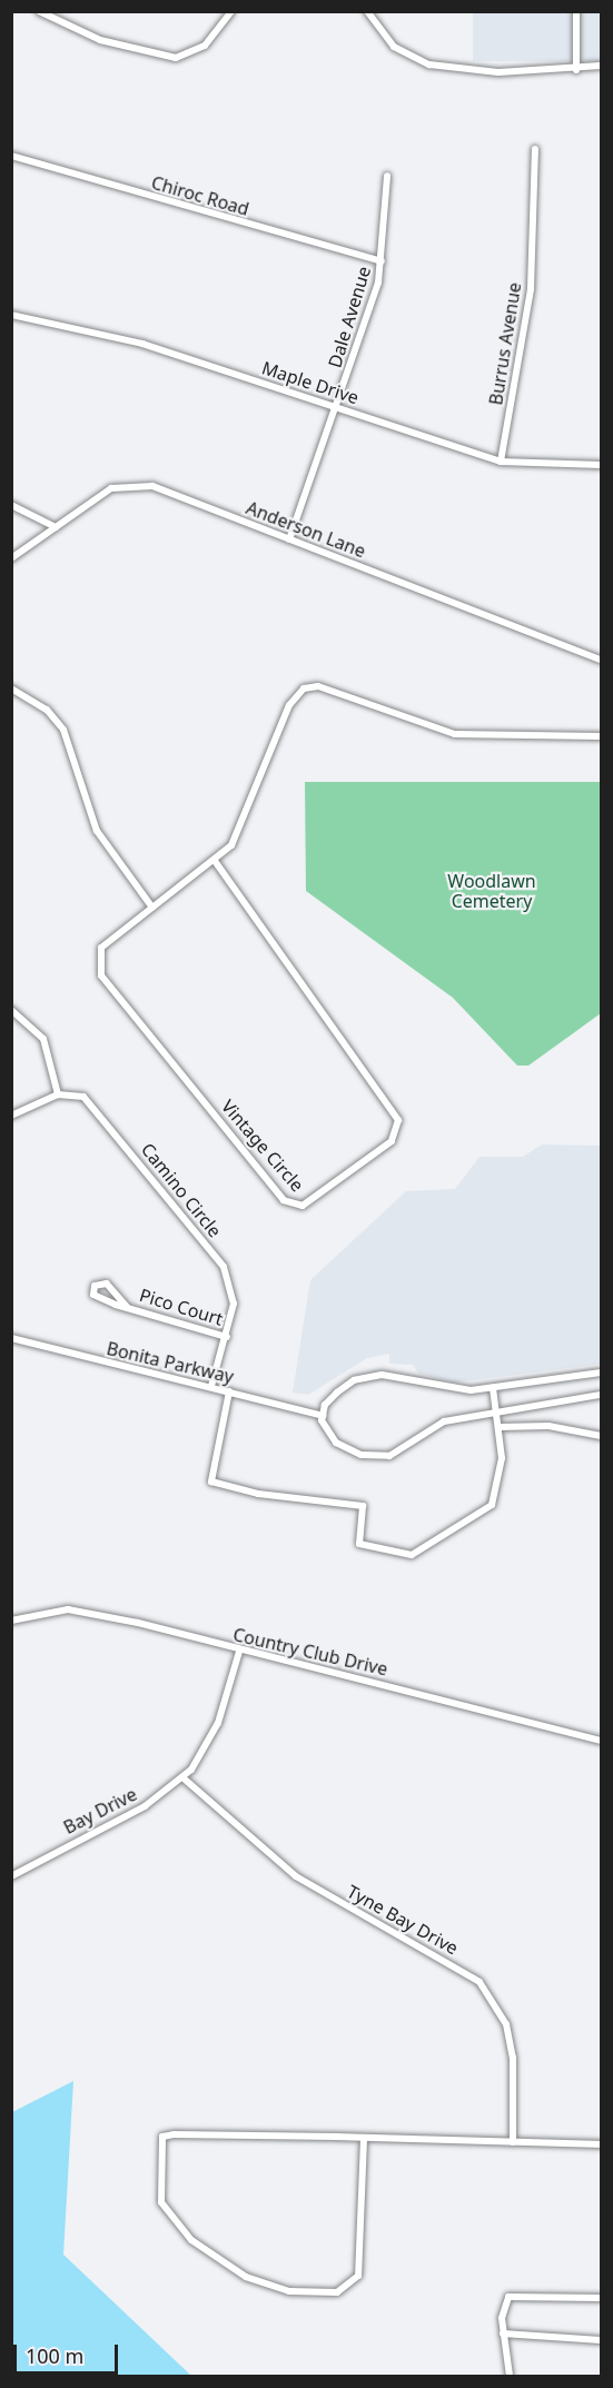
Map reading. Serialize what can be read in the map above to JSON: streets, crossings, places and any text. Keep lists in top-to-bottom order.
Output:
{
  "streets": {
    "street": [
      "Chiroc Road",
      "Dale Avenue",
      "Burrus Avenue",
      "Maple Drive",
      "Anderson Lane",
      "Vintage Circle",
      "Camino Circle",
      "Pico Court",
      "Bonita Parkway",
      "Country Club Drive",
      "Bay Drive",
      "Tyne Bay Drive"
    ]
  },
  "crossings": [
    ["Chiroc Road", "Dale Avenue"],
    ["Dale Avenue", "Maple Drive"],
    ["Dale Avenue", "Anderson Lane"],
    ["Burrus Avenue", "Maple Drive"],
    ["Camino Circle", "Pico Court"],
    ["Camino Circle", "Bonita Parkway"],
    ["Country Club Drive", "Bay Drive"],
    ["Bay Drive", "Tyne Bay Drive"]
  ],
  "parks": ["Woodlawn Cemetery"],
  "scale_bar": "100 m"
}
